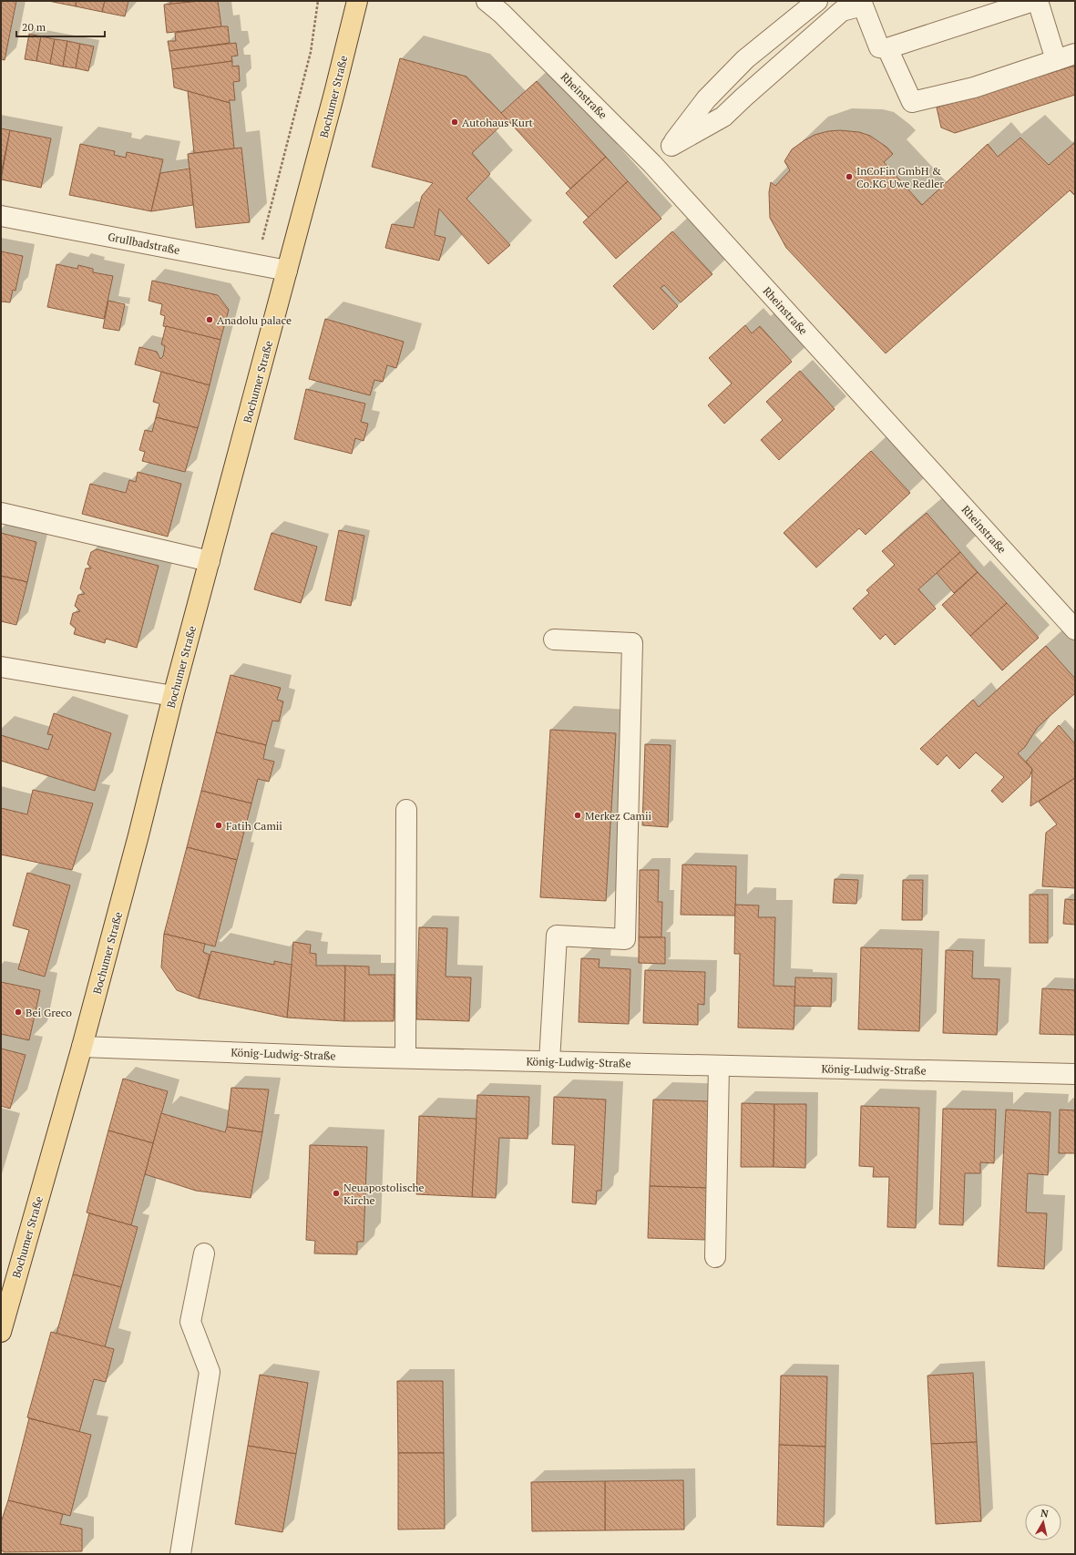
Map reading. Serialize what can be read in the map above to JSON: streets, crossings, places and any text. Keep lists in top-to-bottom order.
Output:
{
  "streets": {
    "main road": ["Bochumer Straße"],
    "street": ["Rheinstraße", "Grullbadstraße", "König-Ludwig-Straße"]
  },
  "crossings": [
    ["Bochumer Straße", "Grullbadstraße"],
    ["Bochumer Straße", "König-Ludwig-Straße"]
  ],
  "places": [
    "Autohaus Kurt",
    "InCoFin GmbH & Co.KG Uwe Redler",
    "Anadolu palace",
    "Merkez Camii",
    "Fatih Camii",
    "Bei Greco",
    "Neuapostolische Kirche"
  ],
  "scale_bar": "20 m",
  "north": "top"
}
